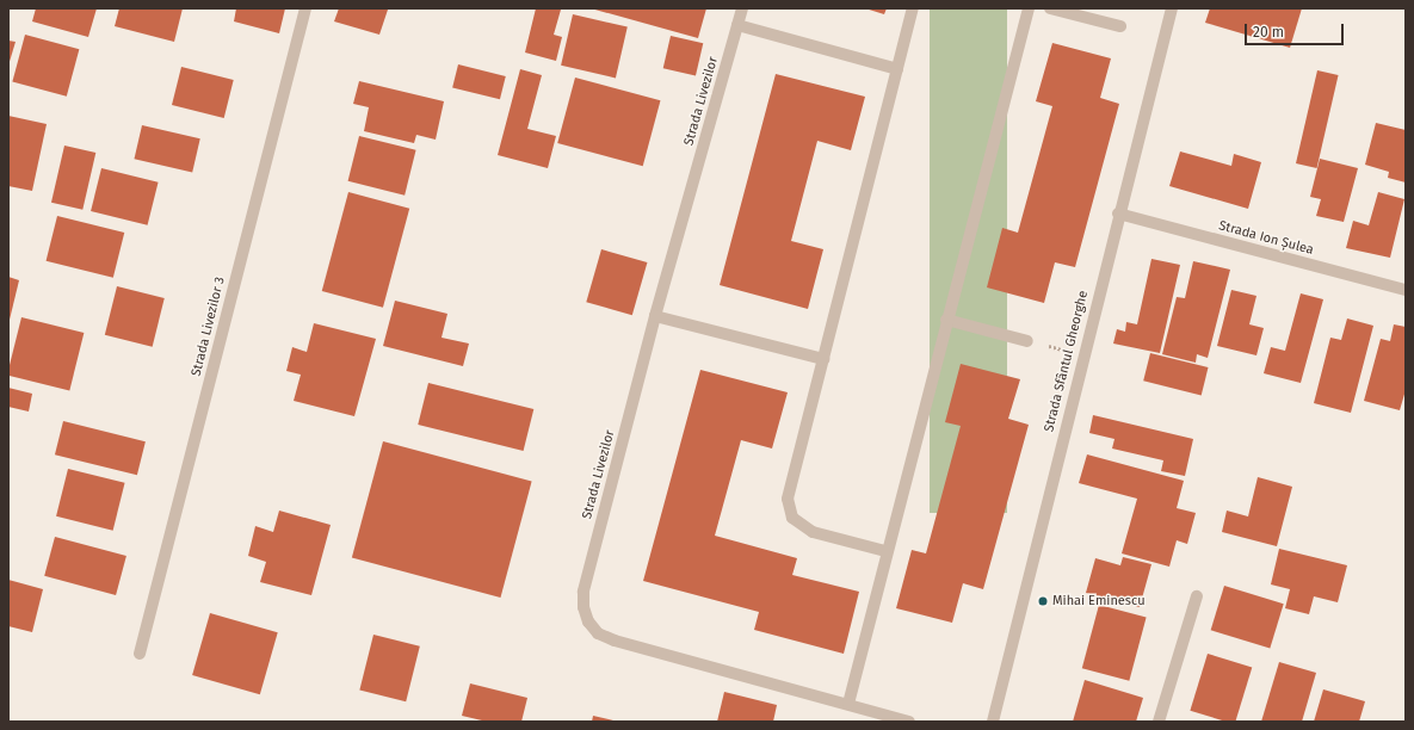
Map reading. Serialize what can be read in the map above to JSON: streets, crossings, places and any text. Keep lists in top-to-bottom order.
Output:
{
  "streets": {
    "street": [
      "Strada Livezilor",
      "Strada Ion Șulea",
      "Strada Livezilor 3",
      "Strada Sfântul Gheorghe"
    ]
  },
  "crossings": [
    ["Strada Ion Șulea", "Strada Sfântul Gheorghe"]
  ],
  "places": ["Mihai Eminescu"],
  "scale_bar": "20 m"
}
